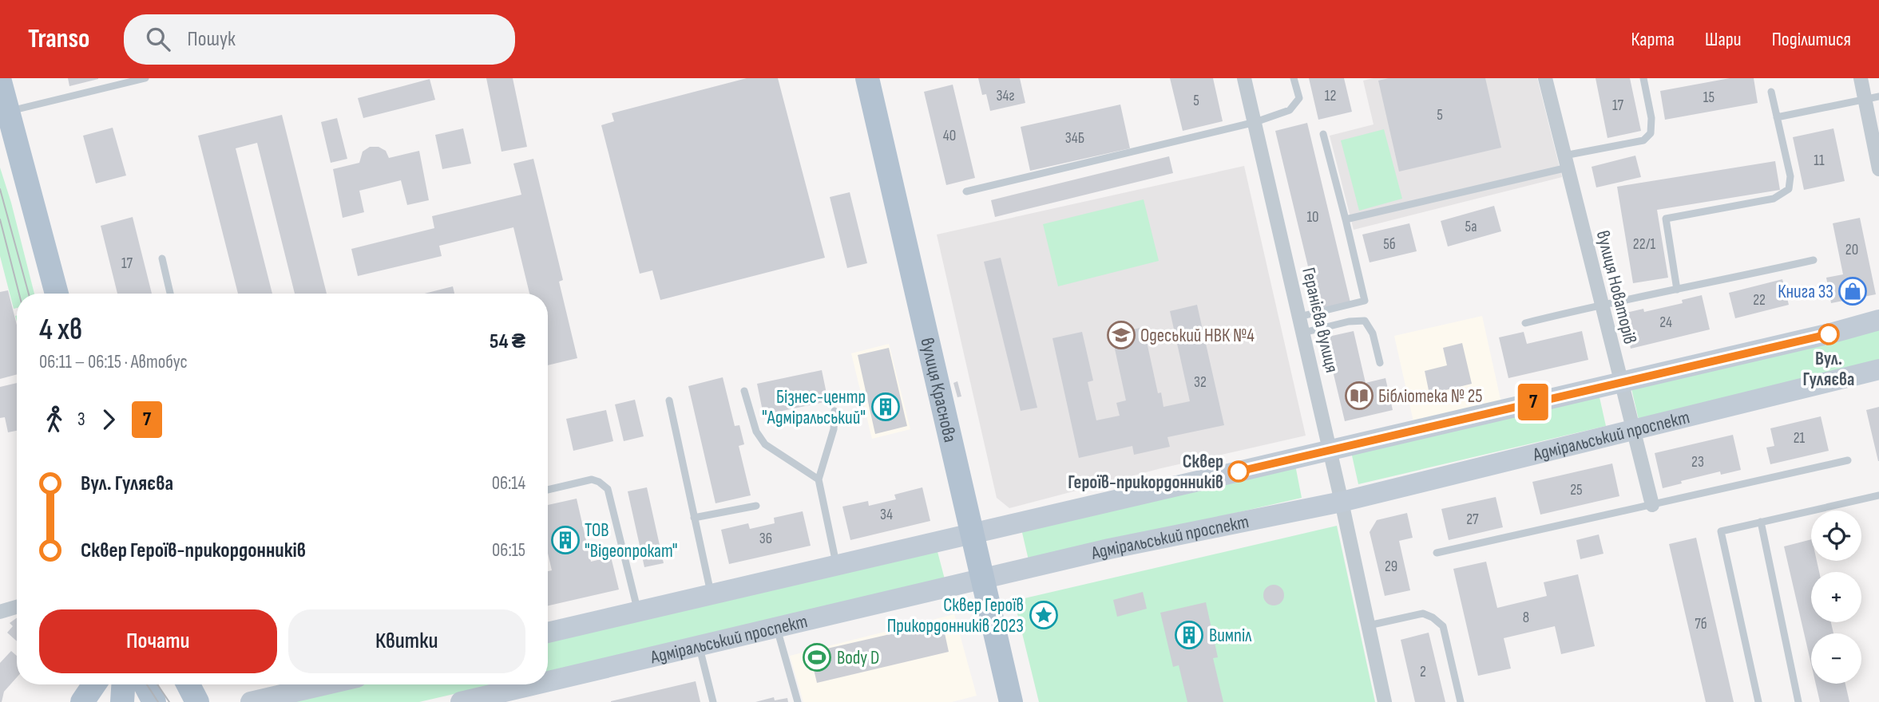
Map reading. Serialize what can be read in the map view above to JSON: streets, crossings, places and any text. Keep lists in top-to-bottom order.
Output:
{
  "streets": {
    "main road": ["вулиця Краснова", "Адміральський проспект"],
    "street": ["вулиця Новаторів", "Геранієва вулиця"]
  },
  "crossings": [
    ["вулиця Новаторів", "Адміральський проспект"],
    ["Геранієва вулиця", "Адміральський проспект"],
    ["вулиця Краснова", "Адміральський проспект"]
  ],
  "places": {
    "shop": ["Книга 33"],
    "other": ["Вул. Гуляєва", "Сквер Героїв-прикордонників"],
    "school or university": ["Одеський НВК №4"],
    "library": ["Бібліотека № 25"],
    "building": ["Бізнес-центр \"Адміральський\"", "ТОВ \"Відеопрокат\"", "Вимпіл"],
    "place": ["Сквер Героїв Прикордонників 2023"],
    "sports": ["Body D"]
  },
  "lines": ["bus line 7"],
  "house_numbers": [
    "34г",
    "12",
    "15",
    "5",
    "17",
    "5",
    "40",
    "34Б",
    "11",
    "10",
    "5а",
    "5б",
    "22/1",
    "20",
    "17",
    "22",
    "24",
    "32",
    "21",
    "23",
    "25",
    "34",
    "27",
    "36",
    "29",
    "8",
    "7б",
    "2"
  ],
  "page": {
    "header": "Transo",
    "search": "Пошук",
    "nav": ["Карта", "Шари", "Поділитися"],
    "on_map": "7",
    "heading": ["4 хв", "06:11 – 06:15 · Автобус", "54 ₴"],
    "legs": ["3", "7"],
    "list": [
      {
        "name": "Вул. Гуляєва",
        "value": "06:14"
      },
      {
        "name": "Сквер Героїв-прикордонників",
        "value": "06:15"
      }
    ],
    "map_buttons": ["+", "−"],
    "buttons": ["Почати", "Квитки"]
  }
}
